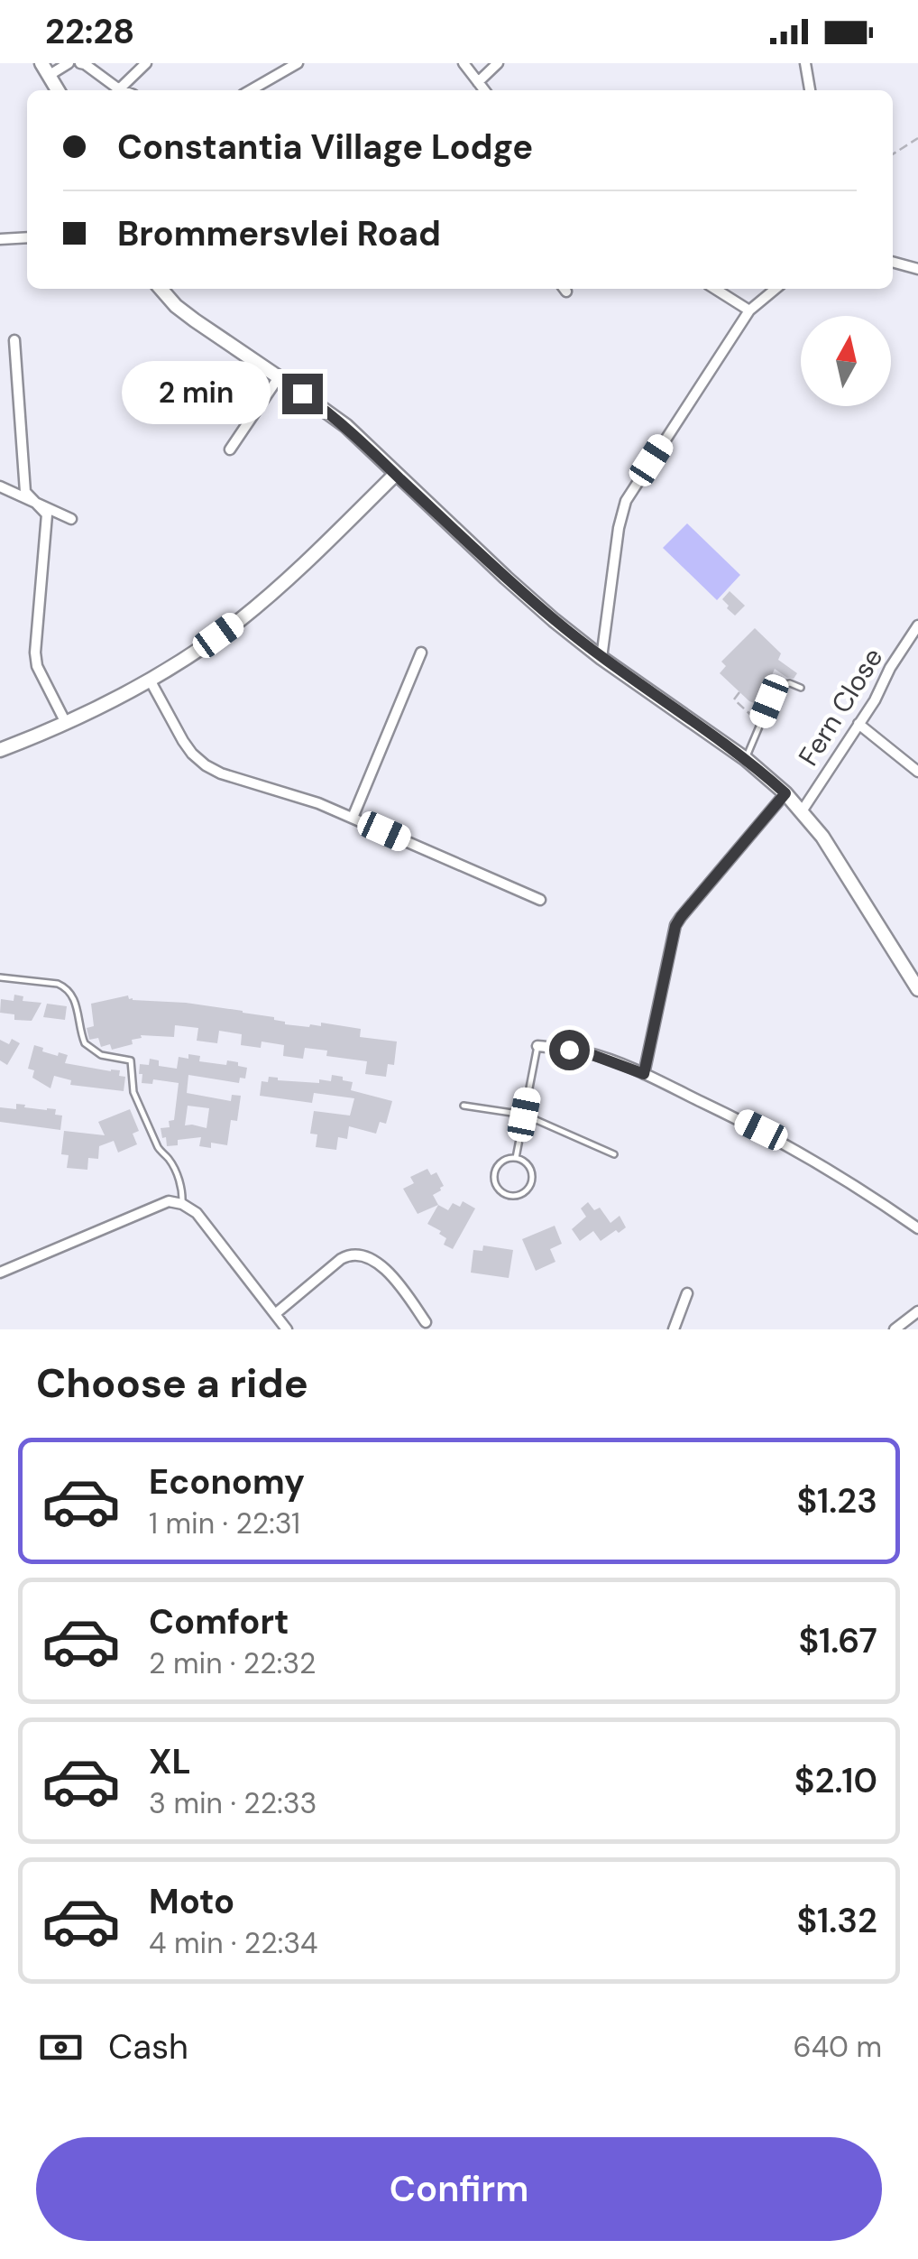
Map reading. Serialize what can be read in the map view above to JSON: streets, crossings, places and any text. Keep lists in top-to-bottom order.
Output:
{
  "streets": {
    "street": ["Fern Close"]
  },
  "north": "top",
  "page": {
    "status": "22:28",
    "banner": ["Constantia Village Lodge", "Brommersvlei Road"],
    "bubble": "2 min",
    "heading": "Choose a ride",
    "list": [
      {
        "name": "Economy",
        "note": "1 min · 22:31",
        "value": "$1.23"
      },
      {
        "name": "Comfort",
        "note": "2 min · 22:32",
        "value": "$1.67"
      },
      {
        "name": "XL",
        "note": "3 min · 22:33",
        "value": "$2.10"
      },
      {
        "name": "Moto",
        "note": "4 min · 22:34",
        "value": "$1.32"
      }
    ],
    "pay": ["Cash", "640 m"],
    "buttons": "Confirm"
  }
}
